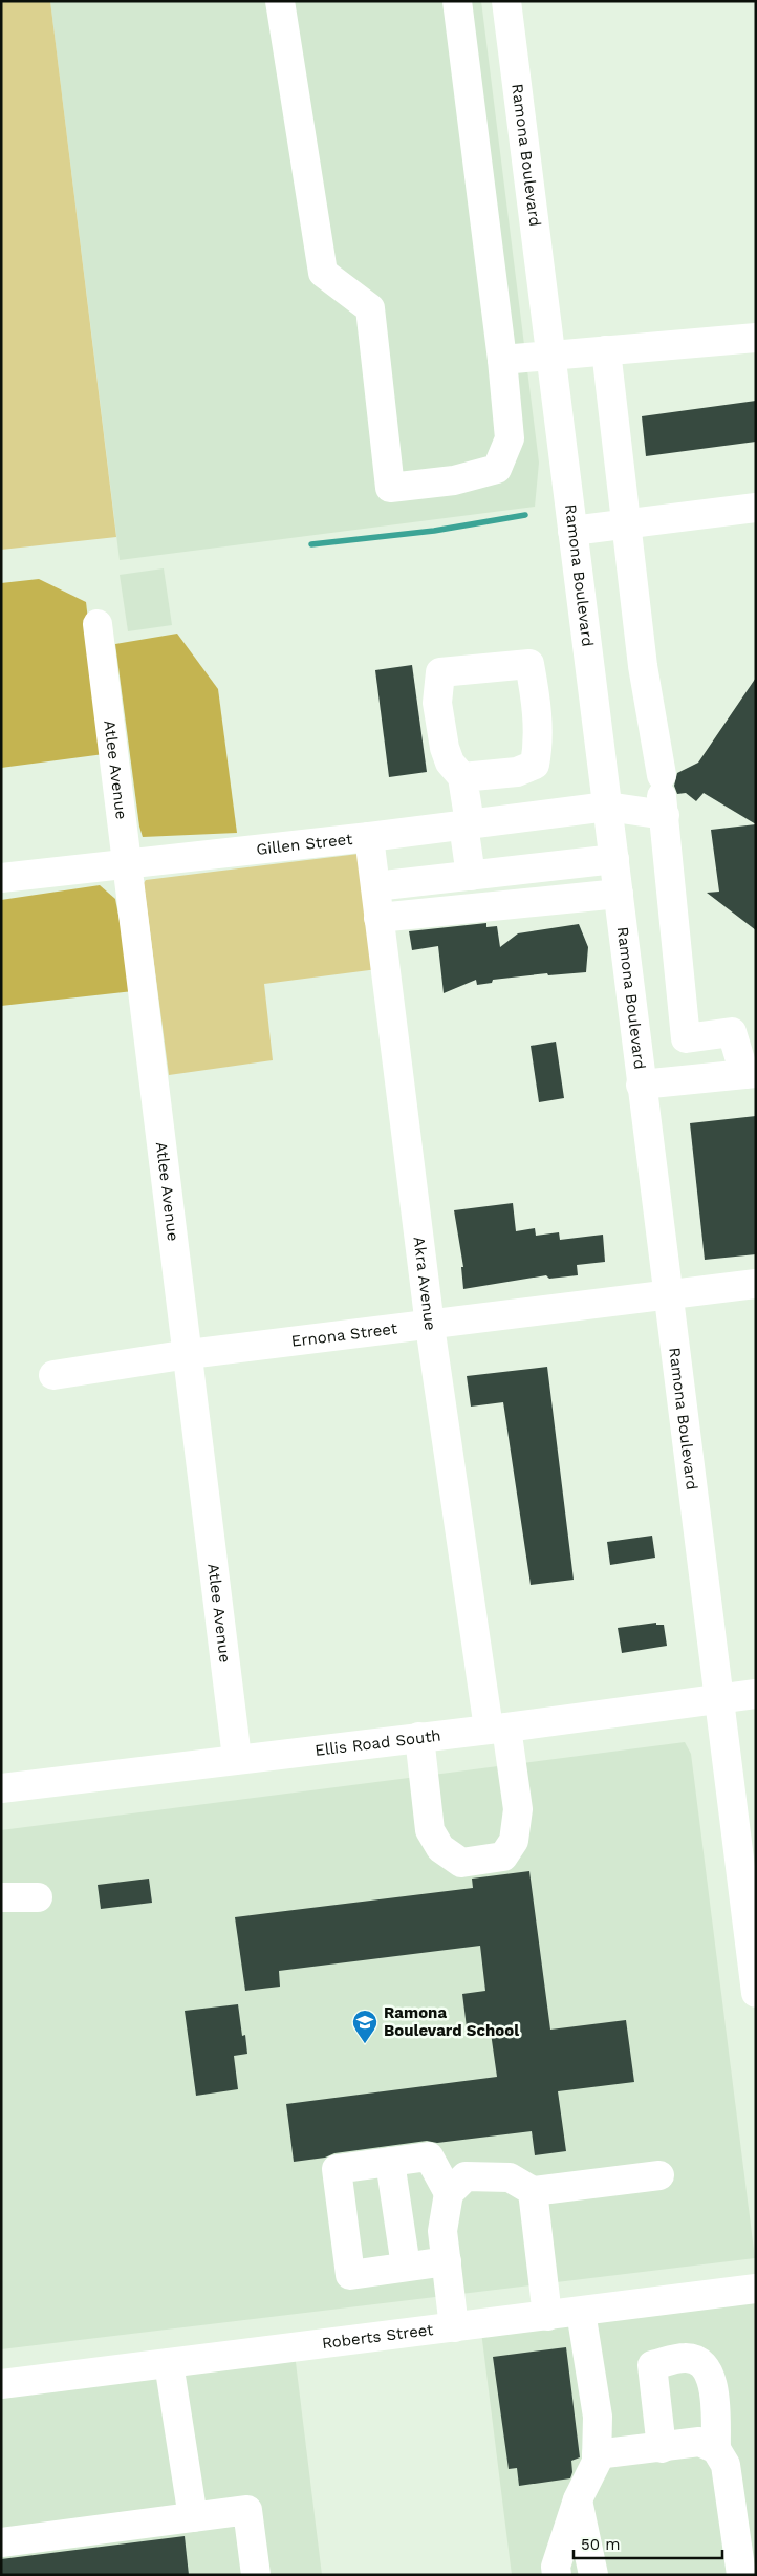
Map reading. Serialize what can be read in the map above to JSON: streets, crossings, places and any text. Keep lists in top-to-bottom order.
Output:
{
  "streets": {
    "street": [
      "Ramona Boulevard",
      "Atlee Avenue",
      "Gillen Street",
      "Akra Avenue",
      "Ernona Street",
      "Ellis Road South",
      "Roberts Street"
    ]
  },
  "crossings": [
    ["Ramona Boulevard", "Gillen Street"],
    ["Ramona Boulevard", "Ernona Street"],
    ["Ramona Boulevard", "Ellis Road South"],
    ["Atlee Avenue", "Gillen Street"],
    ["Atlee Avenue", "Ernona Street"],
    ["Atlee Avenue", "Ellis Road South"],
    ["Gillen Street", "Akra Avenue"],
    ["Akra Avenue", "Ernona Street"],
    ["Akra Avenue", "Ellis Road South"]
  ],
  "places": {
    "school or university": ["Ramona Boulevard School"]
  },
  "scale_bar": "50 m"
}
